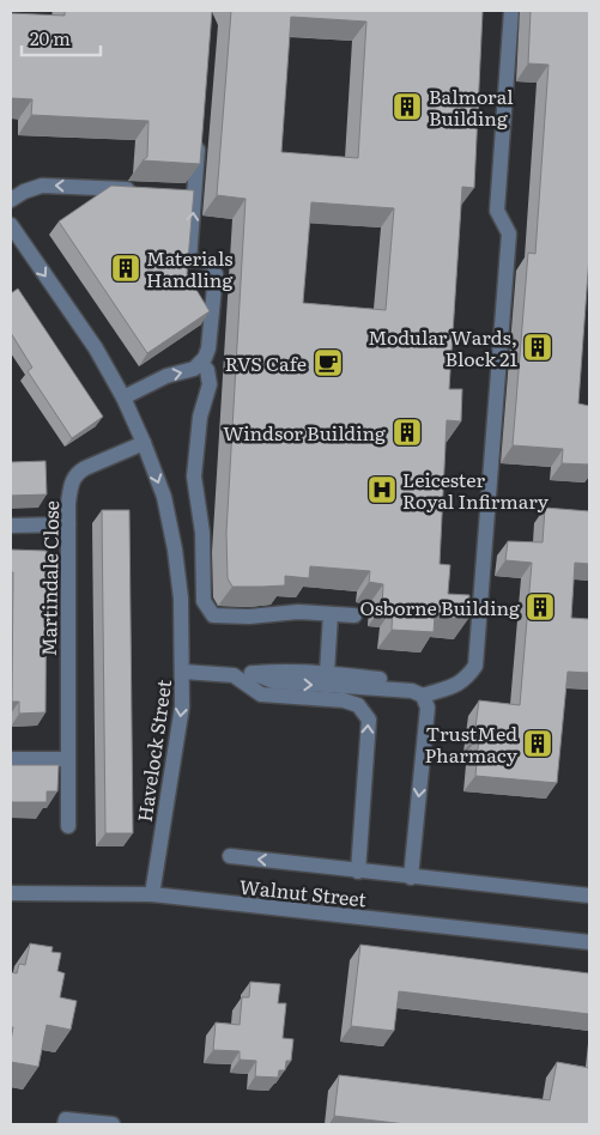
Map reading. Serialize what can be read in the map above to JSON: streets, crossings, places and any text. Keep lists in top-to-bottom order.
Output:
{
  "streets": {
    "street": ["Martindale Close", "Havelock Street", "Walnut Street"]
  },
  "crossings": [
    ["Martindale Close", "Havelock Street"],
    ["Havelock Street", "Walnut Street"]
  ],
  "one_way": ["Havelock Street"],
  "places": {
    "building": [
      "Balmoral Building",
      "Materials Handling",
      "Modular Wards, Block 21",
      "Windsor Building",
      "Osborne Building",
      "TrustMed Pharmacy"
    ],
    "cafe": ["RVS Cafe"],
    "hospital": ["Leicester Royal Infirmary"]
  },
  "scale_bar": "20 m"
}
